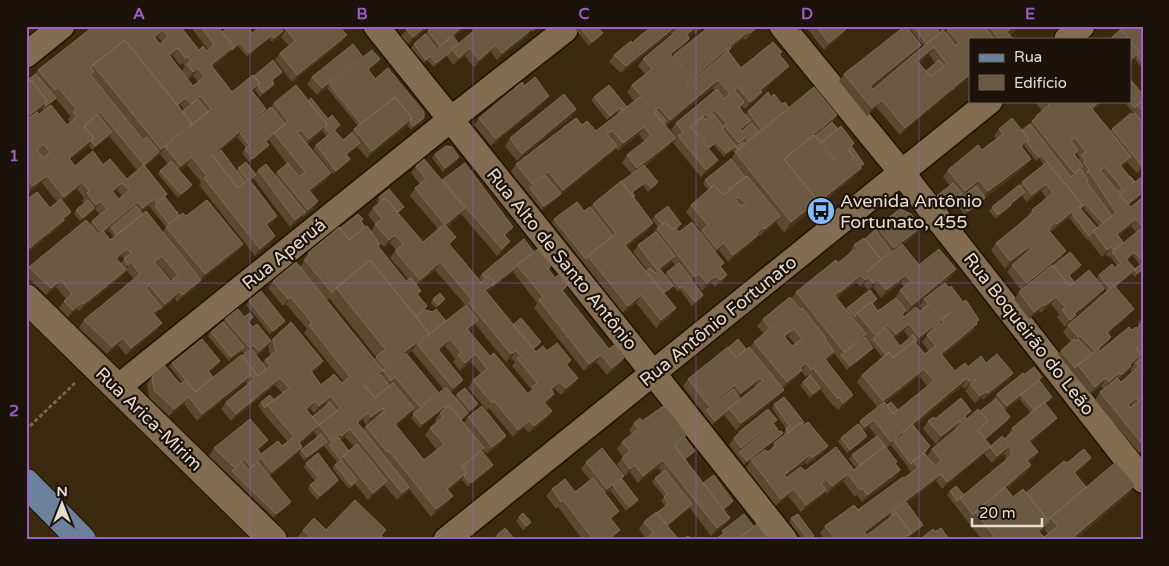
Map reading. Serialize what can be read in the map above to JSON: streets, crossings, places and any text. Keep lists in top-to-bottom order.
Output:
{
  "streets": {
    "street": [
      "Rua Aperuá",
      "Rua Alto de Santo Antônio",
      "Rua Antônio Fortunato",
      "Rua Boqueirão do Leão",
      "Rua Arica-Mirim"
    ]
  },
  "crossings": [
    ["Rua Aperuá", "Rua Alto de Santo Antônio"],
    ["Rua Aperuá", "Rua Arica-Mirim"],
    ["Rua Alto de Santo Antônio", "Rua Antônio Fortunato"],
    ["Rua Antônio Fortunato", "Rua Boqueirão do Leão"]
  ],
  "places": {
    "bus stop": ["Avenida Antônio Fortunato, 455"]
  },
  "legend": ["Rua", "Edifício"],
  "scale_bar": "20 m",
  "north": "top",
  "grid": {
    "columns": [
      "A",
      "B",
      "C",
      "D",
      "E"
    ],
    "rows": ["1", "2"]
  }
}
